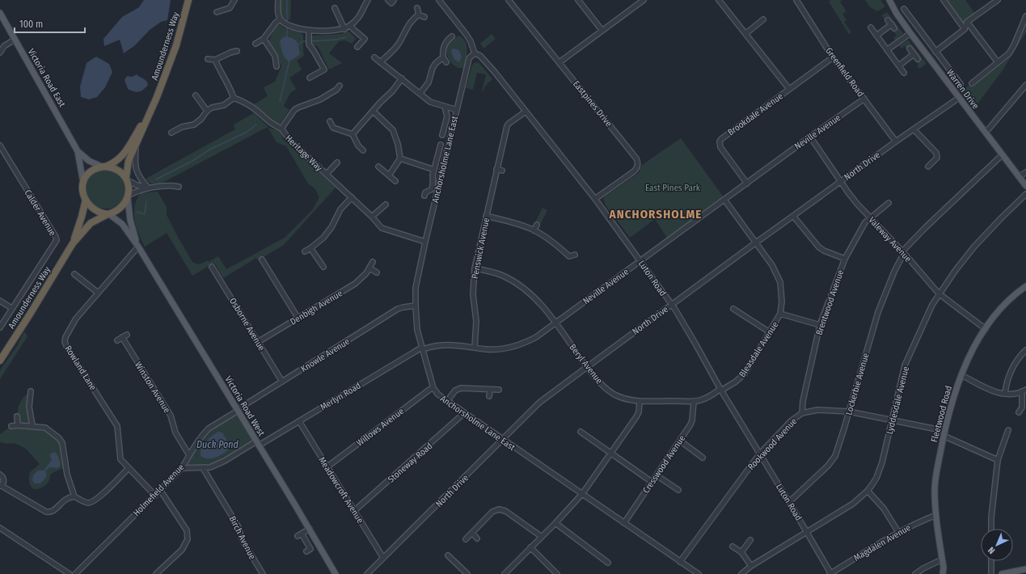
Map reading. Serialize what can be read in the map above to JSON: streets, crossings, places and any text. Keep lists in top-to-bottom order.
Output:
{
  "streets": {
    "highway": ["Amounderness Way"],
    "main road": [
      "Victoria Road East",
      "Warren Drive",
      "Victoria Road West",
      "Fleetwood Road"
    ],
    "street": [
      "Greenfield Road",
      "Eastpines Drive",
      "Brookdale Avenue",
      "Neville Avenue",
      "Heritage Way",
      "Anchorsholme Lane East",
      "North Drive",
      "Calder Avenue",
      "Valeway Avenue",
      "Penswick Avenue",
      "Luton Road",
      "Brentwood Avenue",
      "Denbigh Avenue",
      "Osborne Avenue",
      "Bleasdale Avenue",
      "Knowle Avenue",
      "Beryl Avenue",
      "Rowland Lane",
      "Lockerbie Avenue",
      "Winston Avenue",
      "Merlyn Road",
      "Lyddesdale Avenue",
      "Willows Avenue",
      "Rookwood Avenue",
      "Stoneway Road",
      "Cresswood Avenue",
      "Holmefield Avenue",
      "Meadowcroft Avenue",
      "Birch Avenue",
      "Magdalen Avenue"
    ]
  },
  "crossings": [
    ["Amounderness Way", "Victoria Road East"],
    ["Amounderness Way", "Victoria Road West"],
    ["Greenfield Road", "Brookdale Avenue"],
    ["Greenfield Road", "Neville Avenue"],
    ["Greenfield Road", "North Drive"],
    ["Victoria Road East", "Victoria Road West"],
    ["Warren Drive", "North Drive"],
    ["Warren Drive", "Lockerbie Avenue"],
    ["Eastpines Drive", "Luton Road"],
    ["Brookdale Avenue", "Neville Avenue"],
    ["Neville Avenue", "Anchorsholme Lane East"],
    ["Neville Avenue", "Valeway Avenue"],
    ["Neville Avenue", "Penswick Avenue"],
    ["Neville Avenue", "Luton Road"],
    ["Neville Avenue", "Bleasdale Avenue"],
    ["Neville Avenue", "Beryl Avenue"],
    ["Neville Avenue", "Merlyn Road"],
    ["Heritage Way", "Anchorsholme Lane East"],
    ["Anchorsholme Lane East", "North Drive"],
    ["Anchorsholme Lane East", "Luton Road"],
    ["Anchorsholme Lane East", "Knowle Avenue"],
    ["Anchorsholme Lane East", "Merlyn Road"],
    ["Anchorsholme Lane East", "Willows Avenue"],
    ["Anchorsholme Lane East", "Rookwood Avenue"],
    ["Anchorsholme Lane East", "Stoneway Road"],
    ["Anchorsholme Lane East", "Cresswood Avenue"],
    ["North Drive", "Valeway Avenue"],
    ["North Drive", "Luton Road"],
    ["North Drive", "Bleasdale Avenue"],
    ["North Drive", "Beryl Avenue"],
    ["North Drive", "Meadowcroft Avenue"],
    ["Valeway Avenue", "Brentwood Avenue"],
    ["Valeway Avenue", "Lockerbie Avenue"],
    ["Valeway Avenue", "Lyddesdale Avenue"],
    ["Valeway Avenue", "Fleetwood Road"],
    ["Penswick Avenue", "Luton Road"],
    ["Penswick Avenue", "Beryl Avenue"],
    ["Luton Road", "Bleasdale Avenue"],
    ["Luton Road", "Beryl Avenue"],
    ["Luton Road", "Lockerbie Avenue"],
    ["Luton Road", "Lyddesdale Avenue"],
    ["Luton Road", "Rookwood Avenue"],
    ["Luton Road", "Magdalen Avenue"],
    ["Brentwood Avenue", "Rookwood Avenue"],
    ["Denbigh Avenue", "Osborne Avenue"],
    ["Osborne Avenue", "Knowle Avenue"],
    ["Bleasdale Avenue", "Beryl Avenue"],
    ["Knowle Avenue", "Victoria Road West"],
    ["Knowle Avenue", "Holmefield Avenue"],
    ["Beryl Avenue", "Cresswood Avenue"],
    ["Rowland Lane", "Victoria Road West"],
    ["Rowland Lane", "Holmefield Avenue"],
    ["Lockerbie Avenue", "Rookwood Avenue"],
    ["Winston Avenue", "Holmefield Avenue"],
    ["Merlyn Road", "Victoria Road West"],
    ["Merlyn Road", "Holmefield Avenue"],
    ["Merlyn Road", "Meadowcroft Avenue"],
    ["Merlyn Road", "Birch Avenue"],
    ["Lyddesdale Avenue", "Rookwood Avenue"],
    ["Victoria Road West", "Holmefield Avenue"],
    ["Fleetwood Road", "Rookwood Avenue"],
    ["Fleetwood Road", "Magdalen Avenue"],
    ["Willows Avenue", "Meadowcroft Avenue"],
    ["Stoneway Road", "Meadowcroft Avenue"]
  ],
  "districts": ["ANCHORSHOLME"],
  "water": ["Duck Pond"],
  "parks": ["East Pines Park"],
  "scale_bar": "100 m",
  "north": "bottom left"
}
